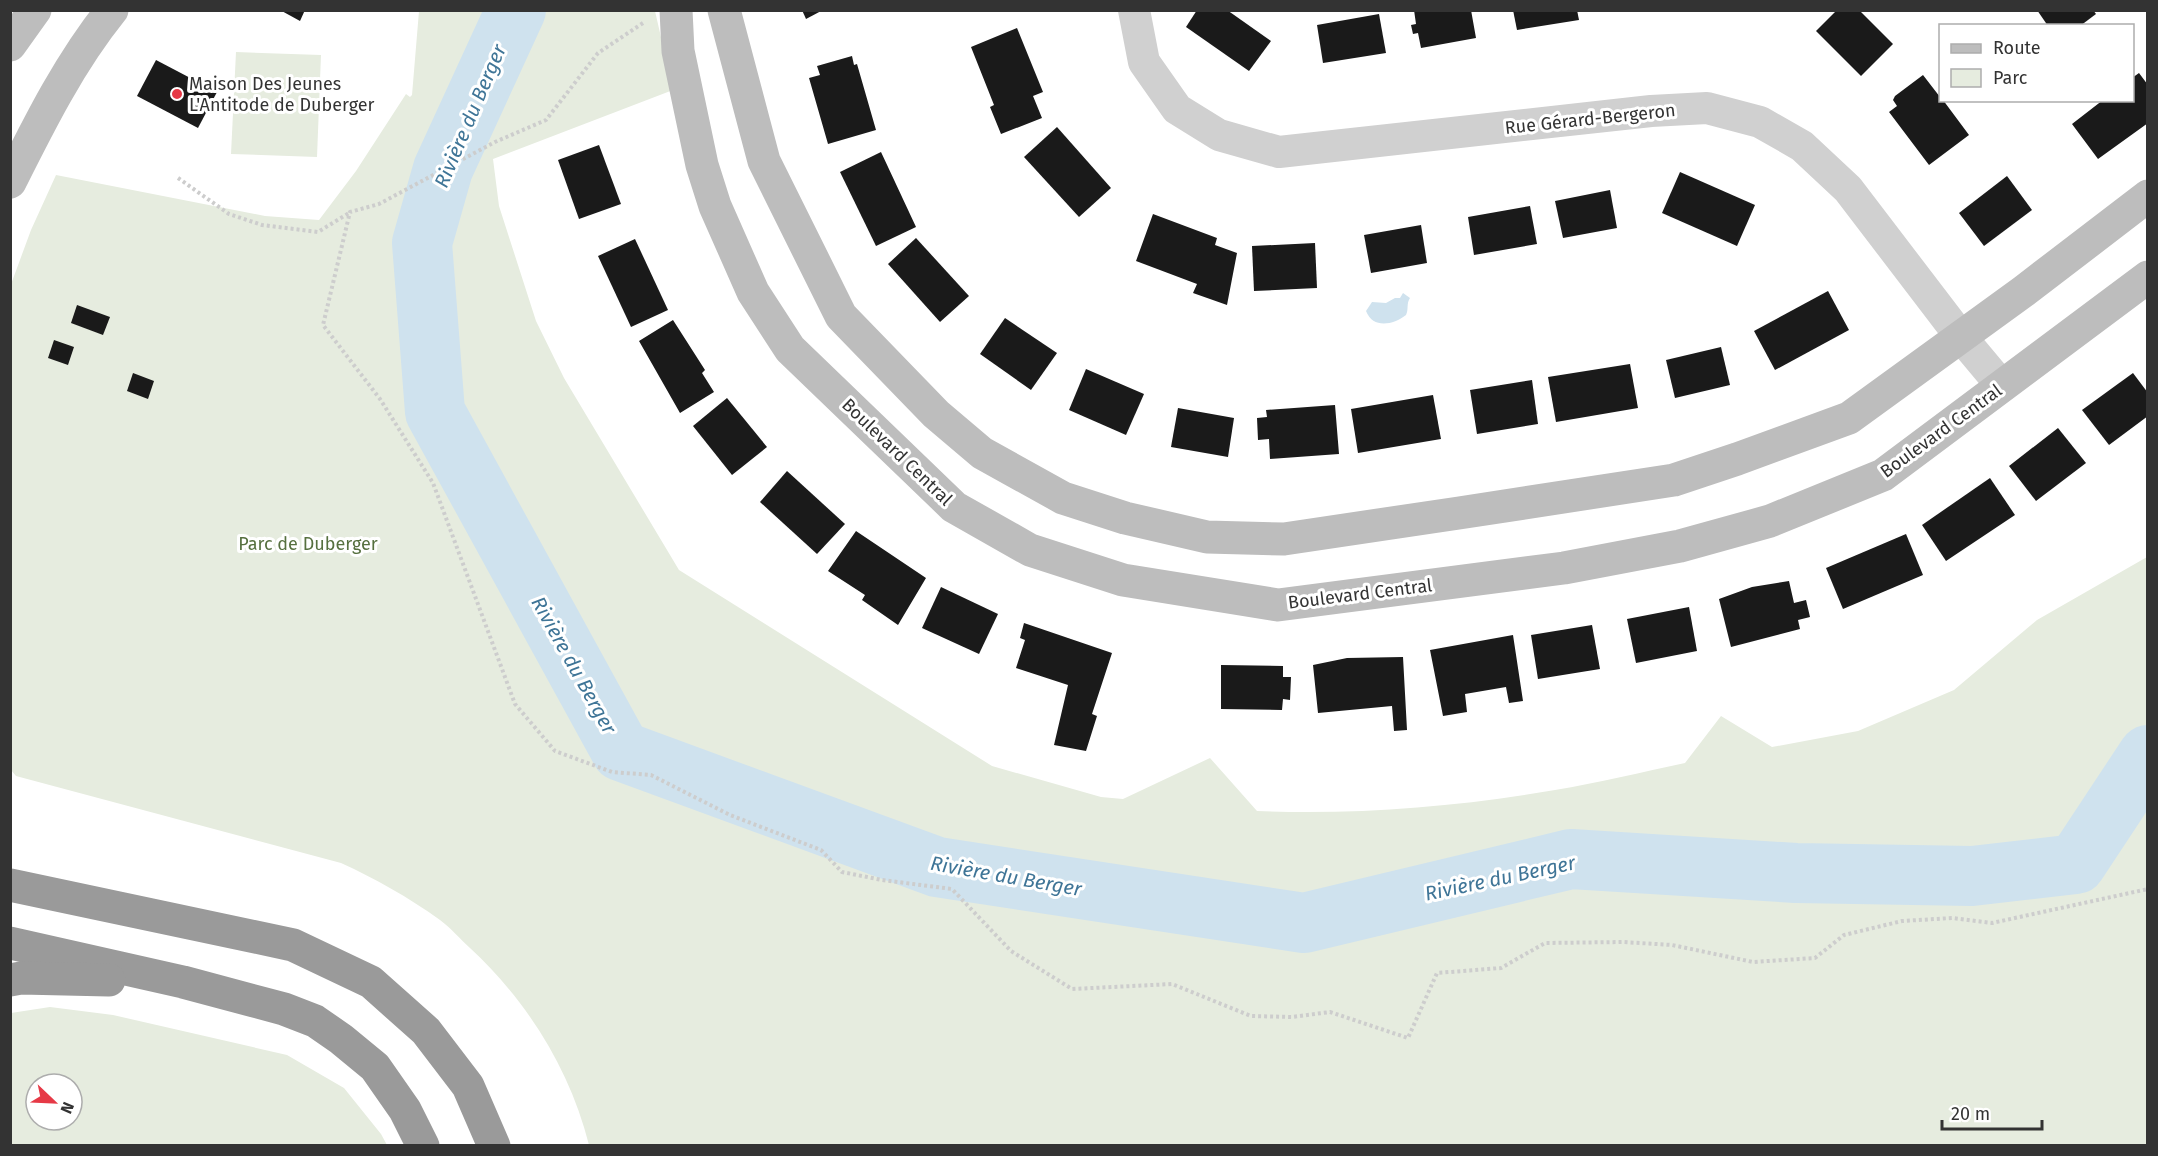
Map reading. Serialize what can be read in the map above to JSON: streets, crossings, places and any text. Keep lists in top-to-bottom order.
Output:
{
  "streets": {
    "street": ["Rue Gérard-Bergeron", "Boulevard Central"]
  },
  "crossings": [
    ["Rue Gérard-Bergeron", "Boulevard Central"]
  ],
  "water": ["Rivière du Berger"],
  "parks": ["Parc de Duberger"],
  "places": ["Maison Des Jeunes L'Antitode de Duberger"],
  "legend": ["Route", "Parc"],
  "scale_bar": "20 m",
  "north": "bottom right"
}
